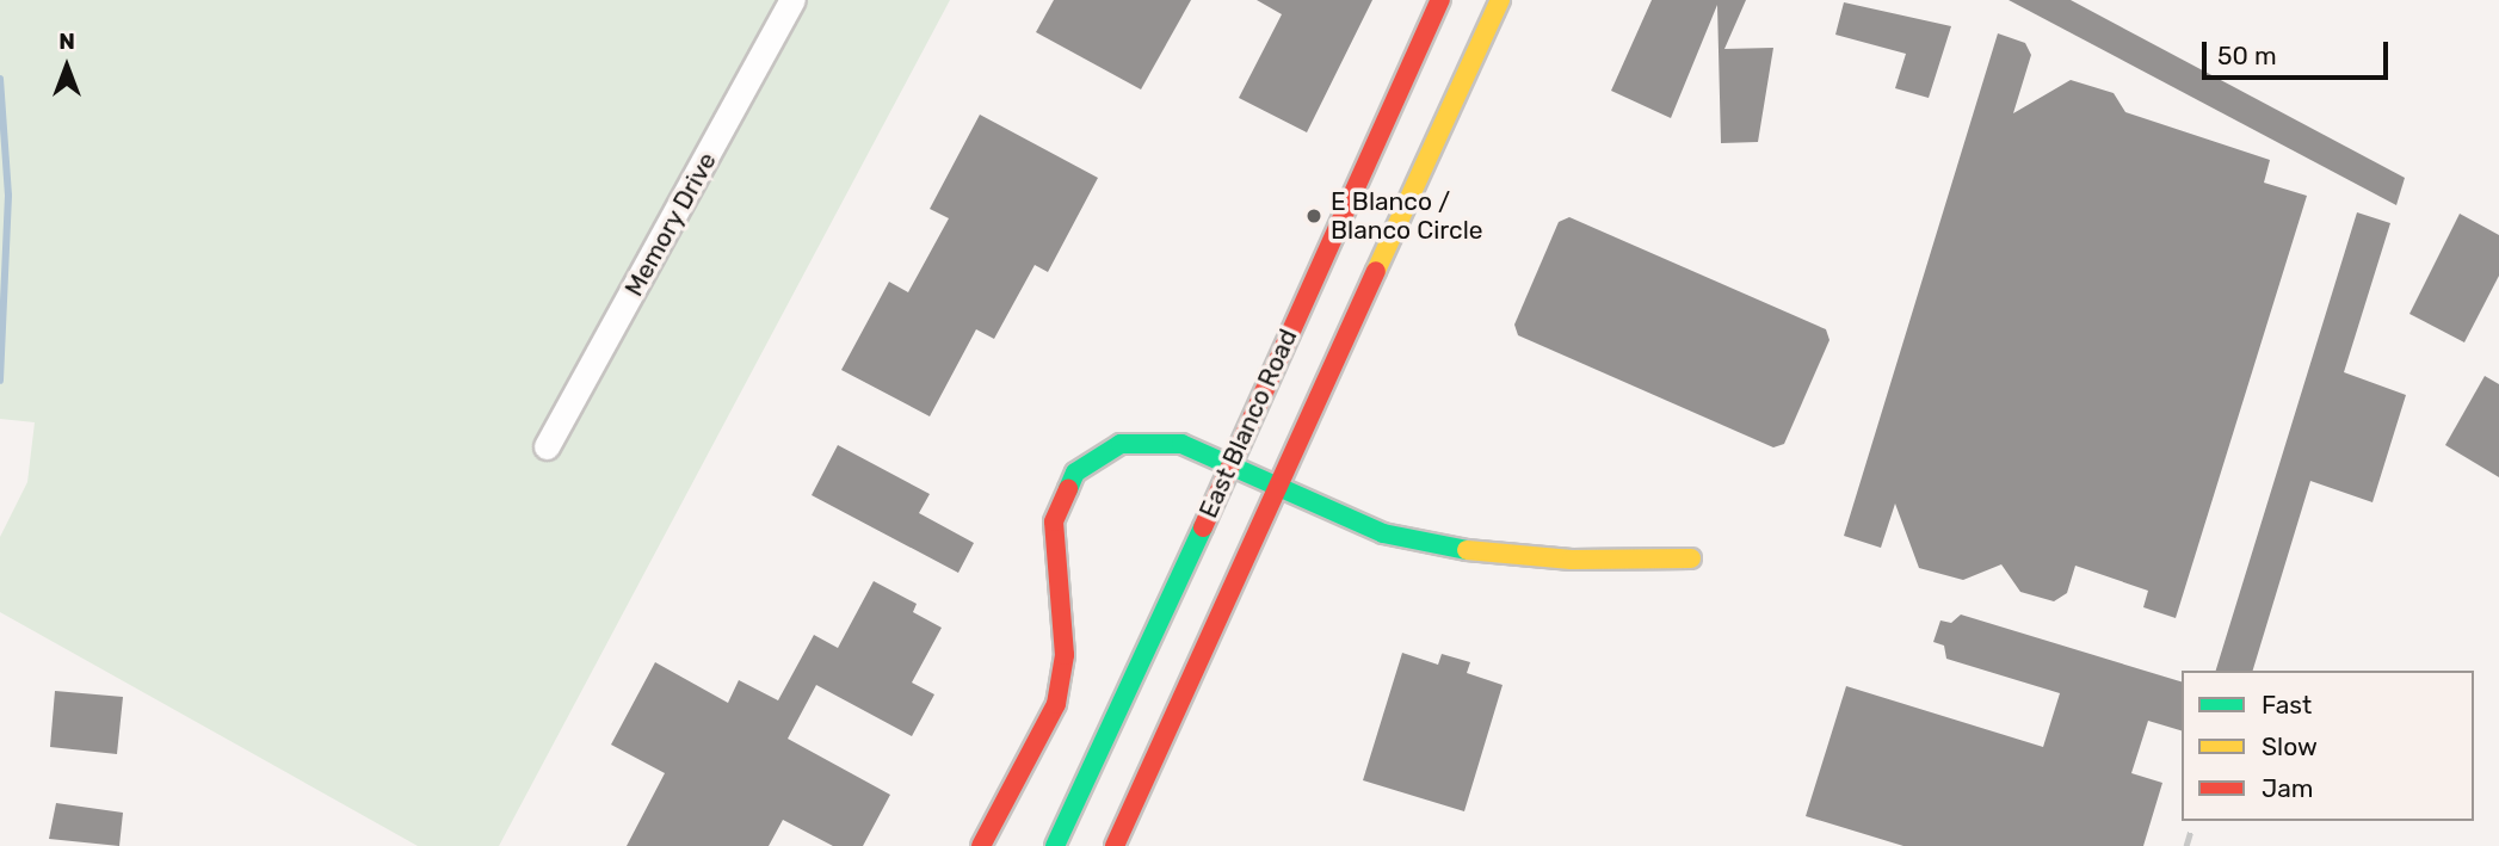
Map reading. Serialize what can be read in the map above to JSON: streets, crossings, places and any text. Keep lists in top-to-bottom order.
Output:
{
  "streets": {
    "main road": ["East Blanco Road"],
    "street": ["Memory Drive"]
  },
  "places": ["E Blanco / Blanco Circle"],
  "legend": ["Fast", "Slow", "Jam"],
  "scale_bar": "50 m",
  "north": "top"
}
